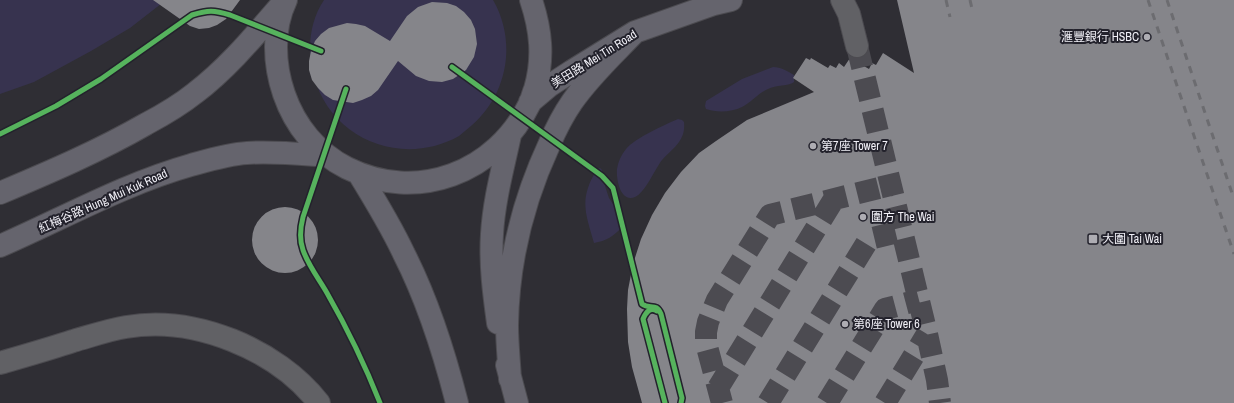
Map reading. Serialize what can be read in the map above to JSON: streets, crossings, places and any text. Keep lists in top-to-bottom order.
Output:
{
  "streets": {
    "main road": ["美田路 Mei Tin Road", "紅梅谷路 Hung Mui Kuk Road"]
  },
  "places": {
    "other": [
      "滙豐銀行 HSBC",
      "第7座 Tower 7",
      "圍方 The Wai",
      "第6座 Tower 6"
    ],
    "transit": ["大圍 Tai Wai"]
  }
}
